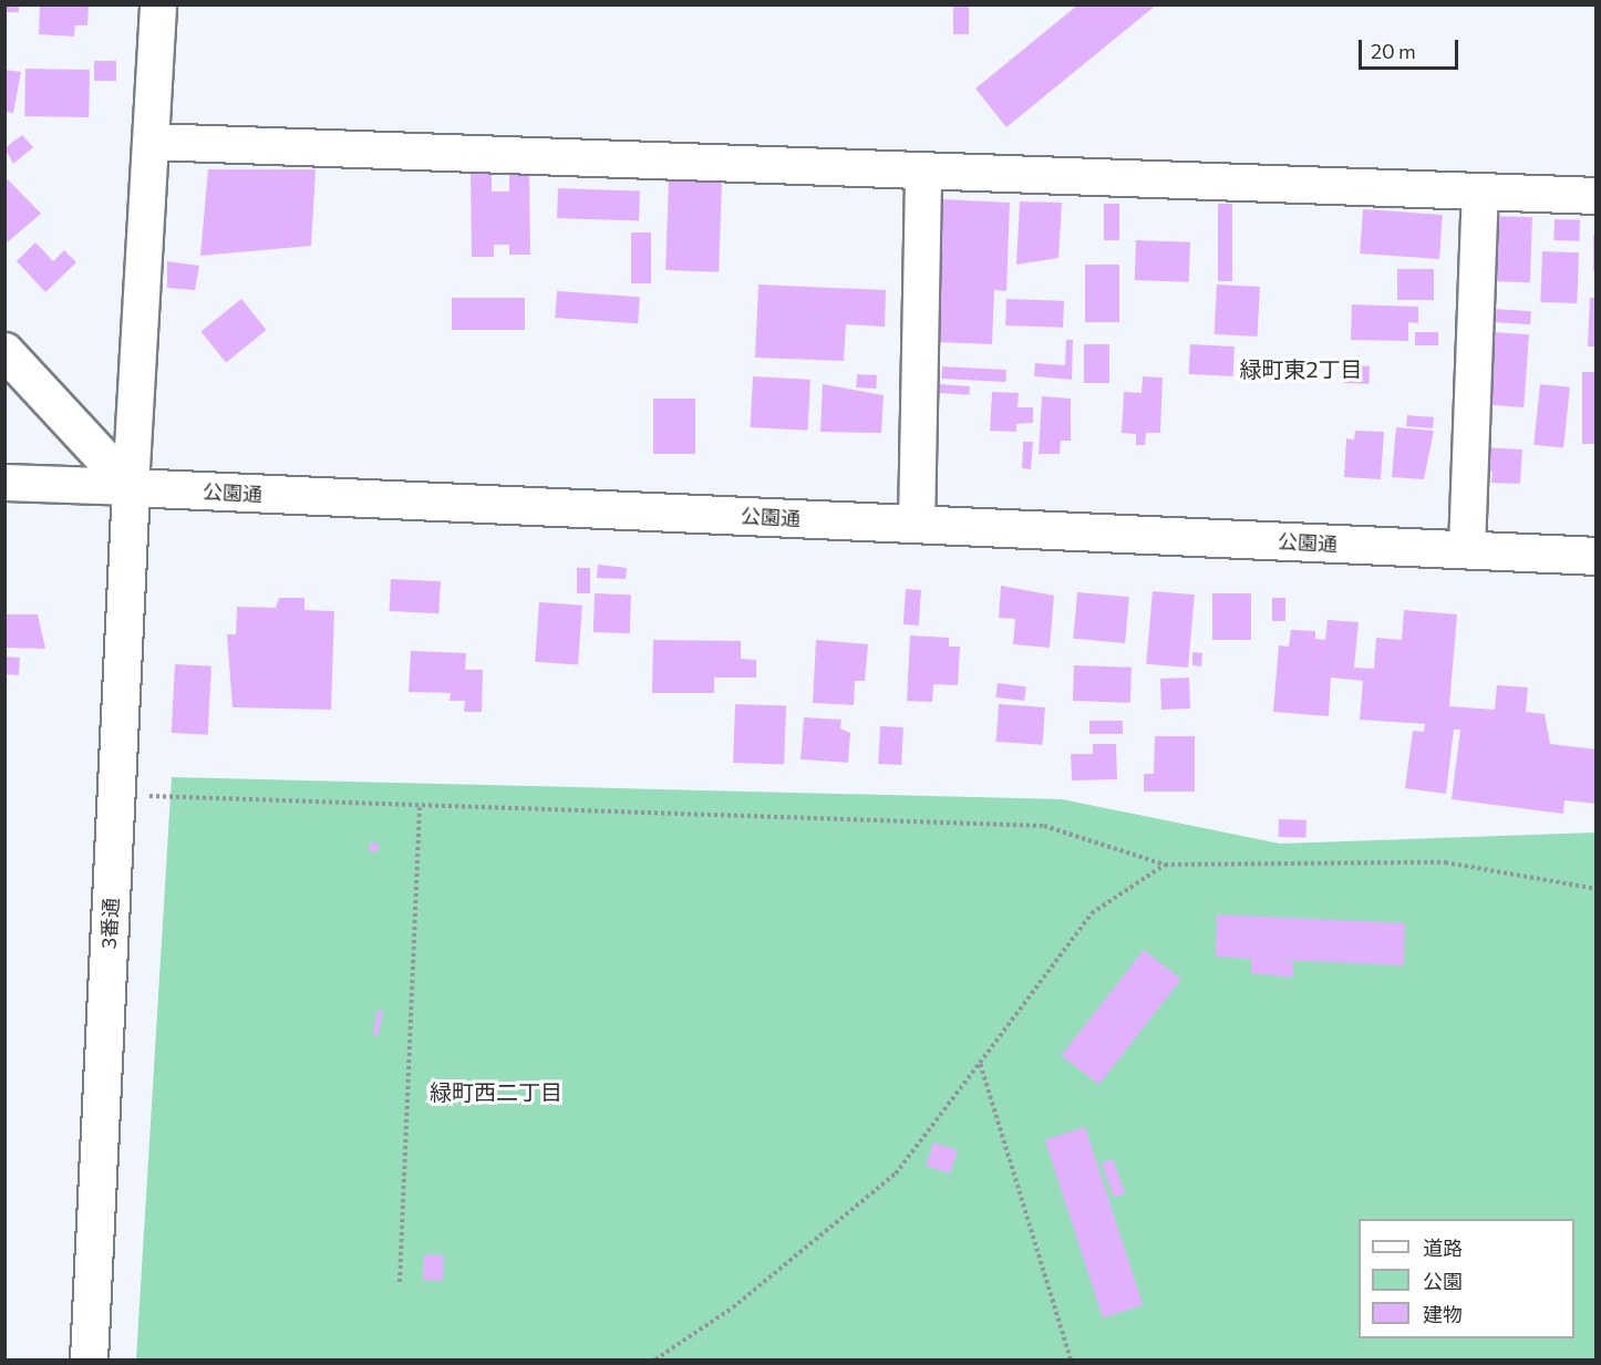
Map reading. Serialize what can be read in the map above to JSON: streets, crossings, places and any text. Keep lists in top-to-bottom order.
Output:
{
  "streets": {
    "street": ["公園通", "3番通"]
  },
  "crossings": [
    ["公園通", "3番通"]
  ],
  "districts": ["緑町東2丁目", "緑町西二丁目"],
  "legend": ["道路", "公園", "建物"],
  "scale_bar": "20 m"
}
